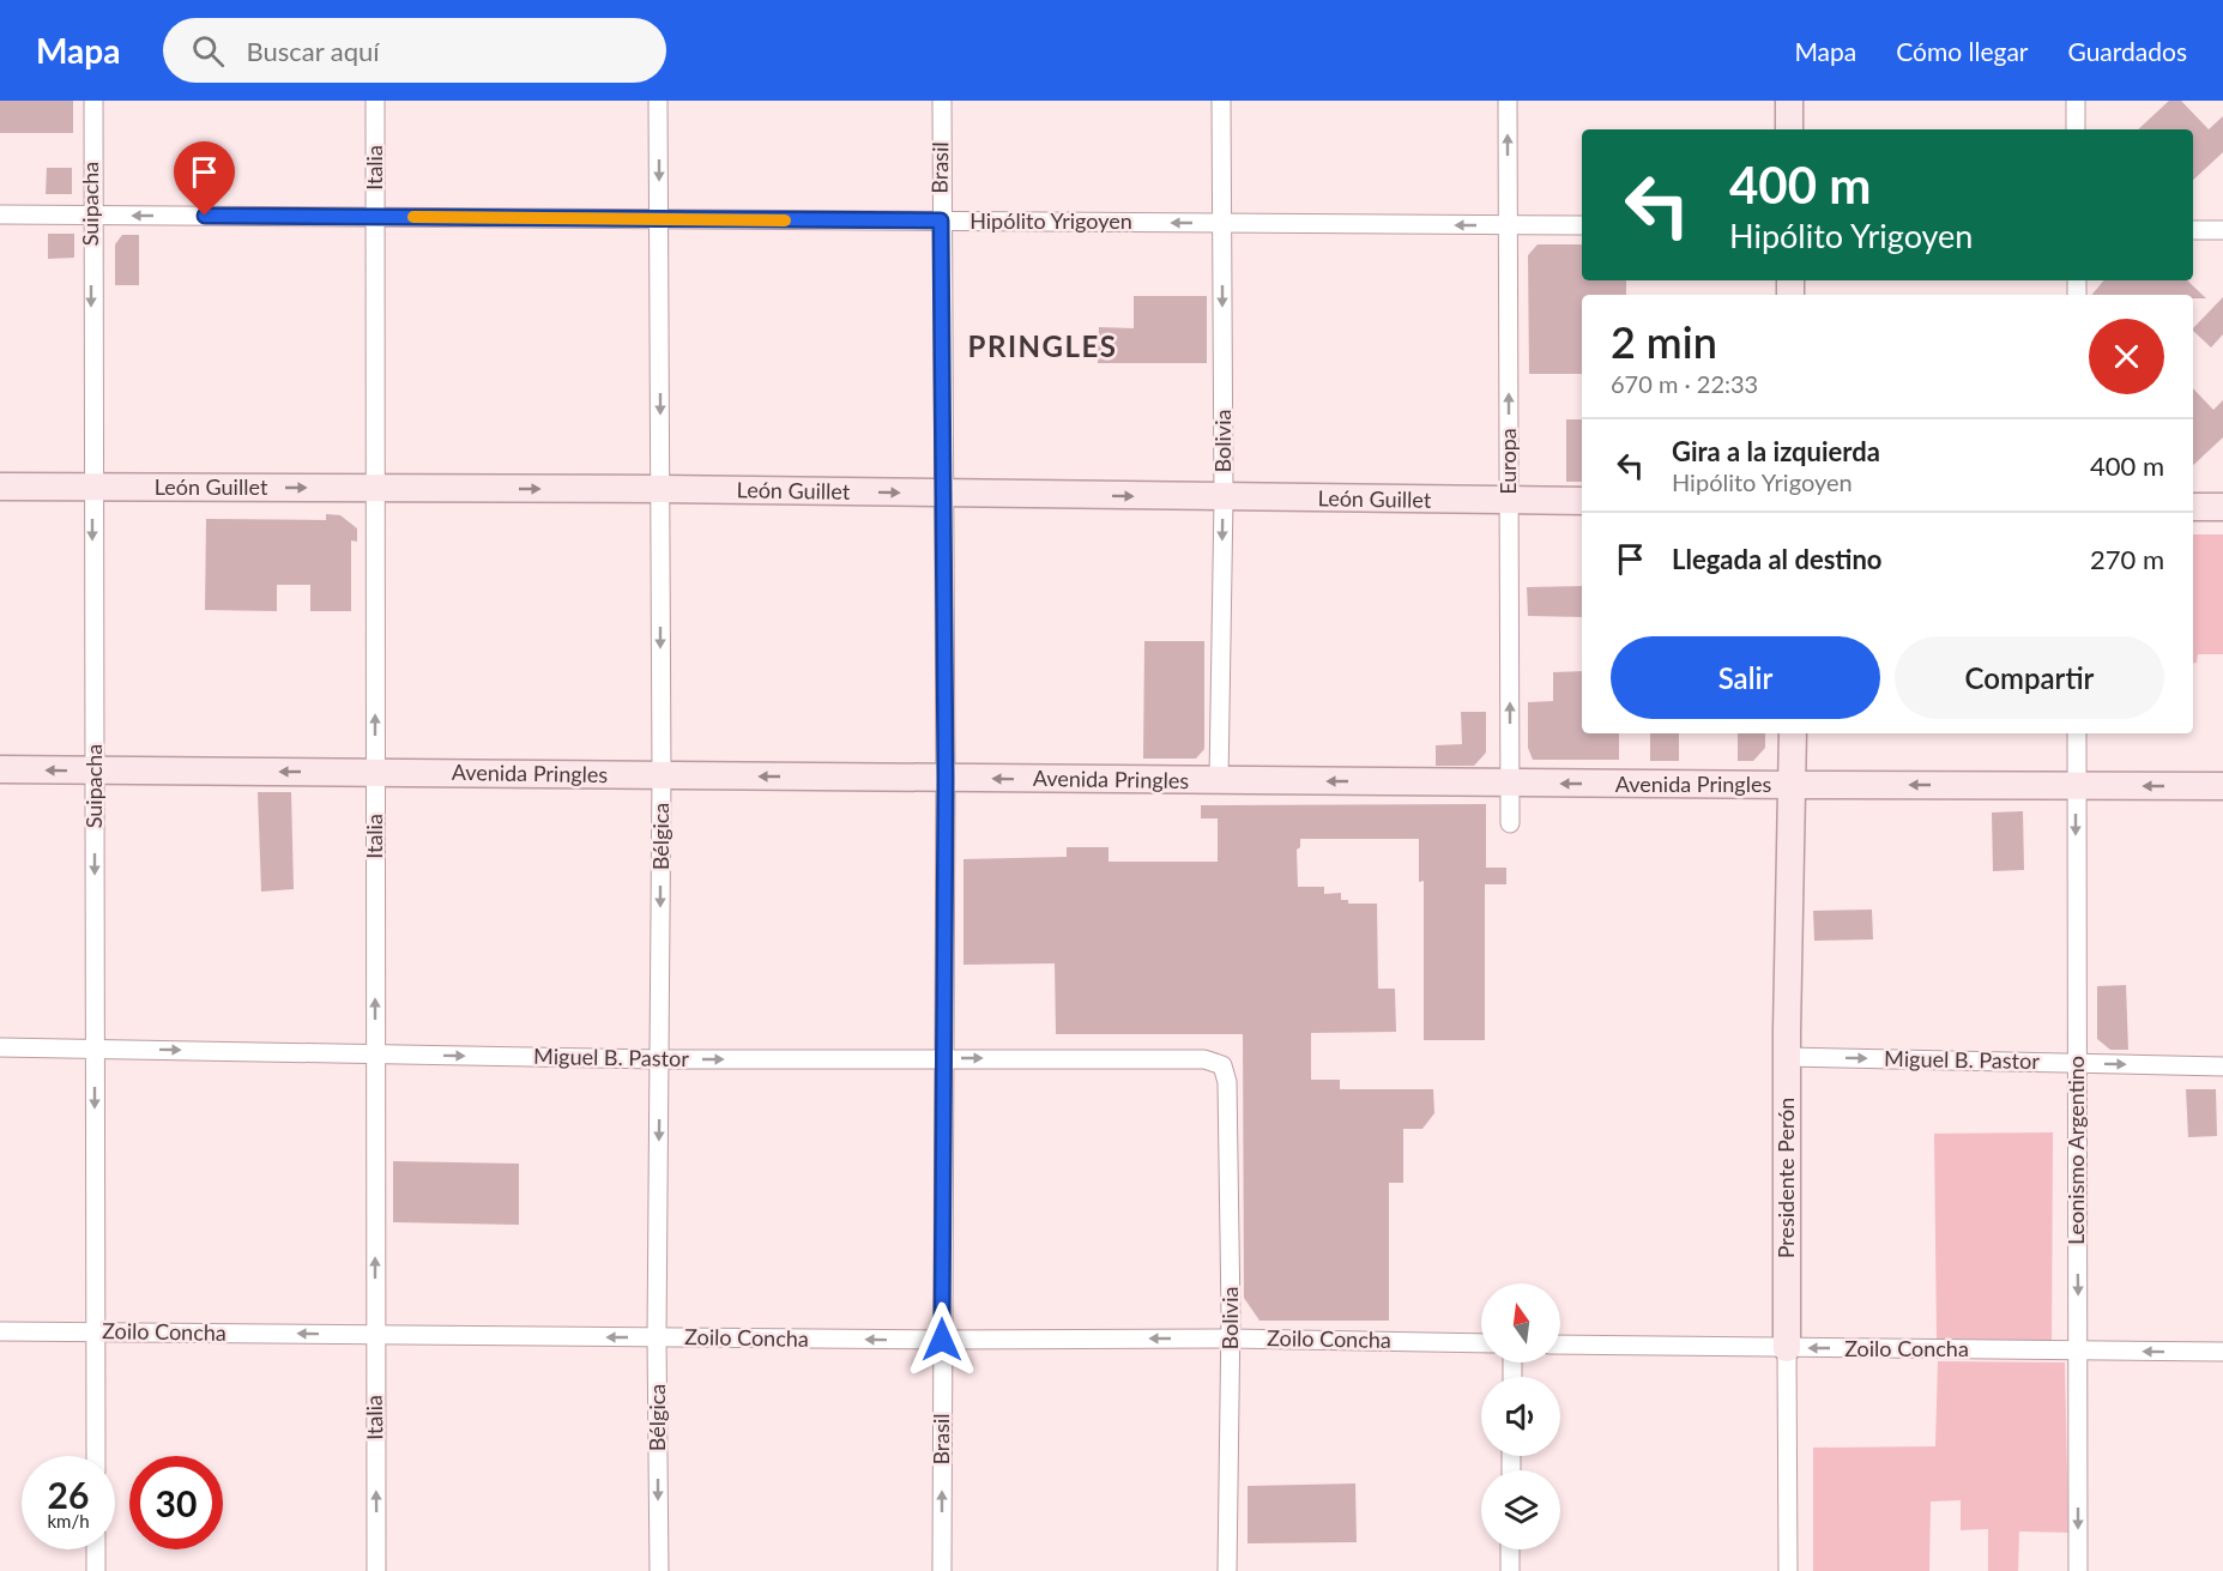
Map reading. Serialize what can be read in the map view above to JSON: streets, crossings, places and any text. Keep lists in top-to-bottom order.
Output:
{
  "streets": {
    "main road": ["León Guillet", "Avenida Pringles", "Presidente Perón"],
    "street": [
      "Italia",
      "Brasil",
      "Suipacha",
      "Hipólito Yrigoyen",
      "Bolivia",
      "Europa",
      "Bélgica",
      "Miguel B. Pastor",
      "Leonismo Argentino",
      "Zoilo Concha"
    ]
  },
  "crossings": [
    ["Italia", "Hipólito Yrigoyen"],
    ["Italia", "León Guillet"],
    ["Italia", "Avenida Pringles"],
    ["Italia", "Miguel B. Pastor"],
    ["Italia", "Zoilo Concha"],
    ["Brasil", "Hipólito Yrigoyen"],
    ["Brasil", "León Guillet"],
    ["Brasil", "Avenida Pringles"],
    ["Brasil", "Miguel B. Pastor"],
    ["Brasil", "Zoilo Concha"],
    ["Suipacha", "Hipólito Yrigoyen"],
    ["Suipacha", "León Guillet"],
    ["Suipacha", "Avenida Pringles"],
    ["Suipacha", "Miguel B. Pastor"],
    ["Suipacha", "Zoilo Concha"],
    ["Hipólito Yrigoyen", "Bolivia"],
    ["Hipólito Yrigoyen", "Europa"],
    ["Hipólito Yrigoyen", "Bélgica"],
    ["Bolivia", "León Guillet"],
    ["Bolivia", "Avenida Pringles"],
    ["Bolivia", "Miguel B. Pastor"],
    ["Bolivia", "Zoilo Concha"],
    ["Europa", "León Guillet"],
    ["Europa", "Avenida Pringles"],
    ["León Guillet", "Bélgica"],
    ["Avenida Pringles", "Bélgica"],
    ["Avenida Pringles", "Leonismo Argentino"],
    ["Avenida Pringles", "Presidente Perón"],
    ["Bélgica", "Miguel B. Pastor"],
    ["Bélgica", "Zoilo Concha"],
    ["Miguel B. Pastor", "Leonismo Argentino"],
    ["Miguel B. Pastor", "Presidente Perón"],
    ["Leonismo Argentino", "Zoilo Concha"],
    ["Presidente Perón", "Zoilo Concha"]
  ],
  "one_way": [
    "Italia",
    "Suipacha",
    "Hipólito Yrigoyen",
    "Bolivia",
    "Europa",
    "León Guillet",
    "Avenida Pringles",
    "Bélgica",
    "Miguel B. Pastor",
    "Leonismo Argentino",
    "Zoilo Concha"
  ],
  "districts": ["PRINGLES"],
  "north": "top",
  "page": {
    "header": "Mapa",
    "search": "Buscar aquí",
    "nav": ["Mapa", "Cómo llegar", "Guardados"],
    "turn": ["400 m", "Hipólito Yrigoyen"],
    "heading": ["2 min", "670 m · 22:33"],
    "list": [
      {
        "name": "Gira a la izquierda",
        "note": "Hipólito Yrigoyen",
        "value": "400 m"
      },
      {
        "name": "Llegada al destino",
        "value": "270 m"
      }
    ],
    "buttons": ["Salir", "Compartir"],
    "speed": "26 km/h",
    "limit": "30"
  }
}
